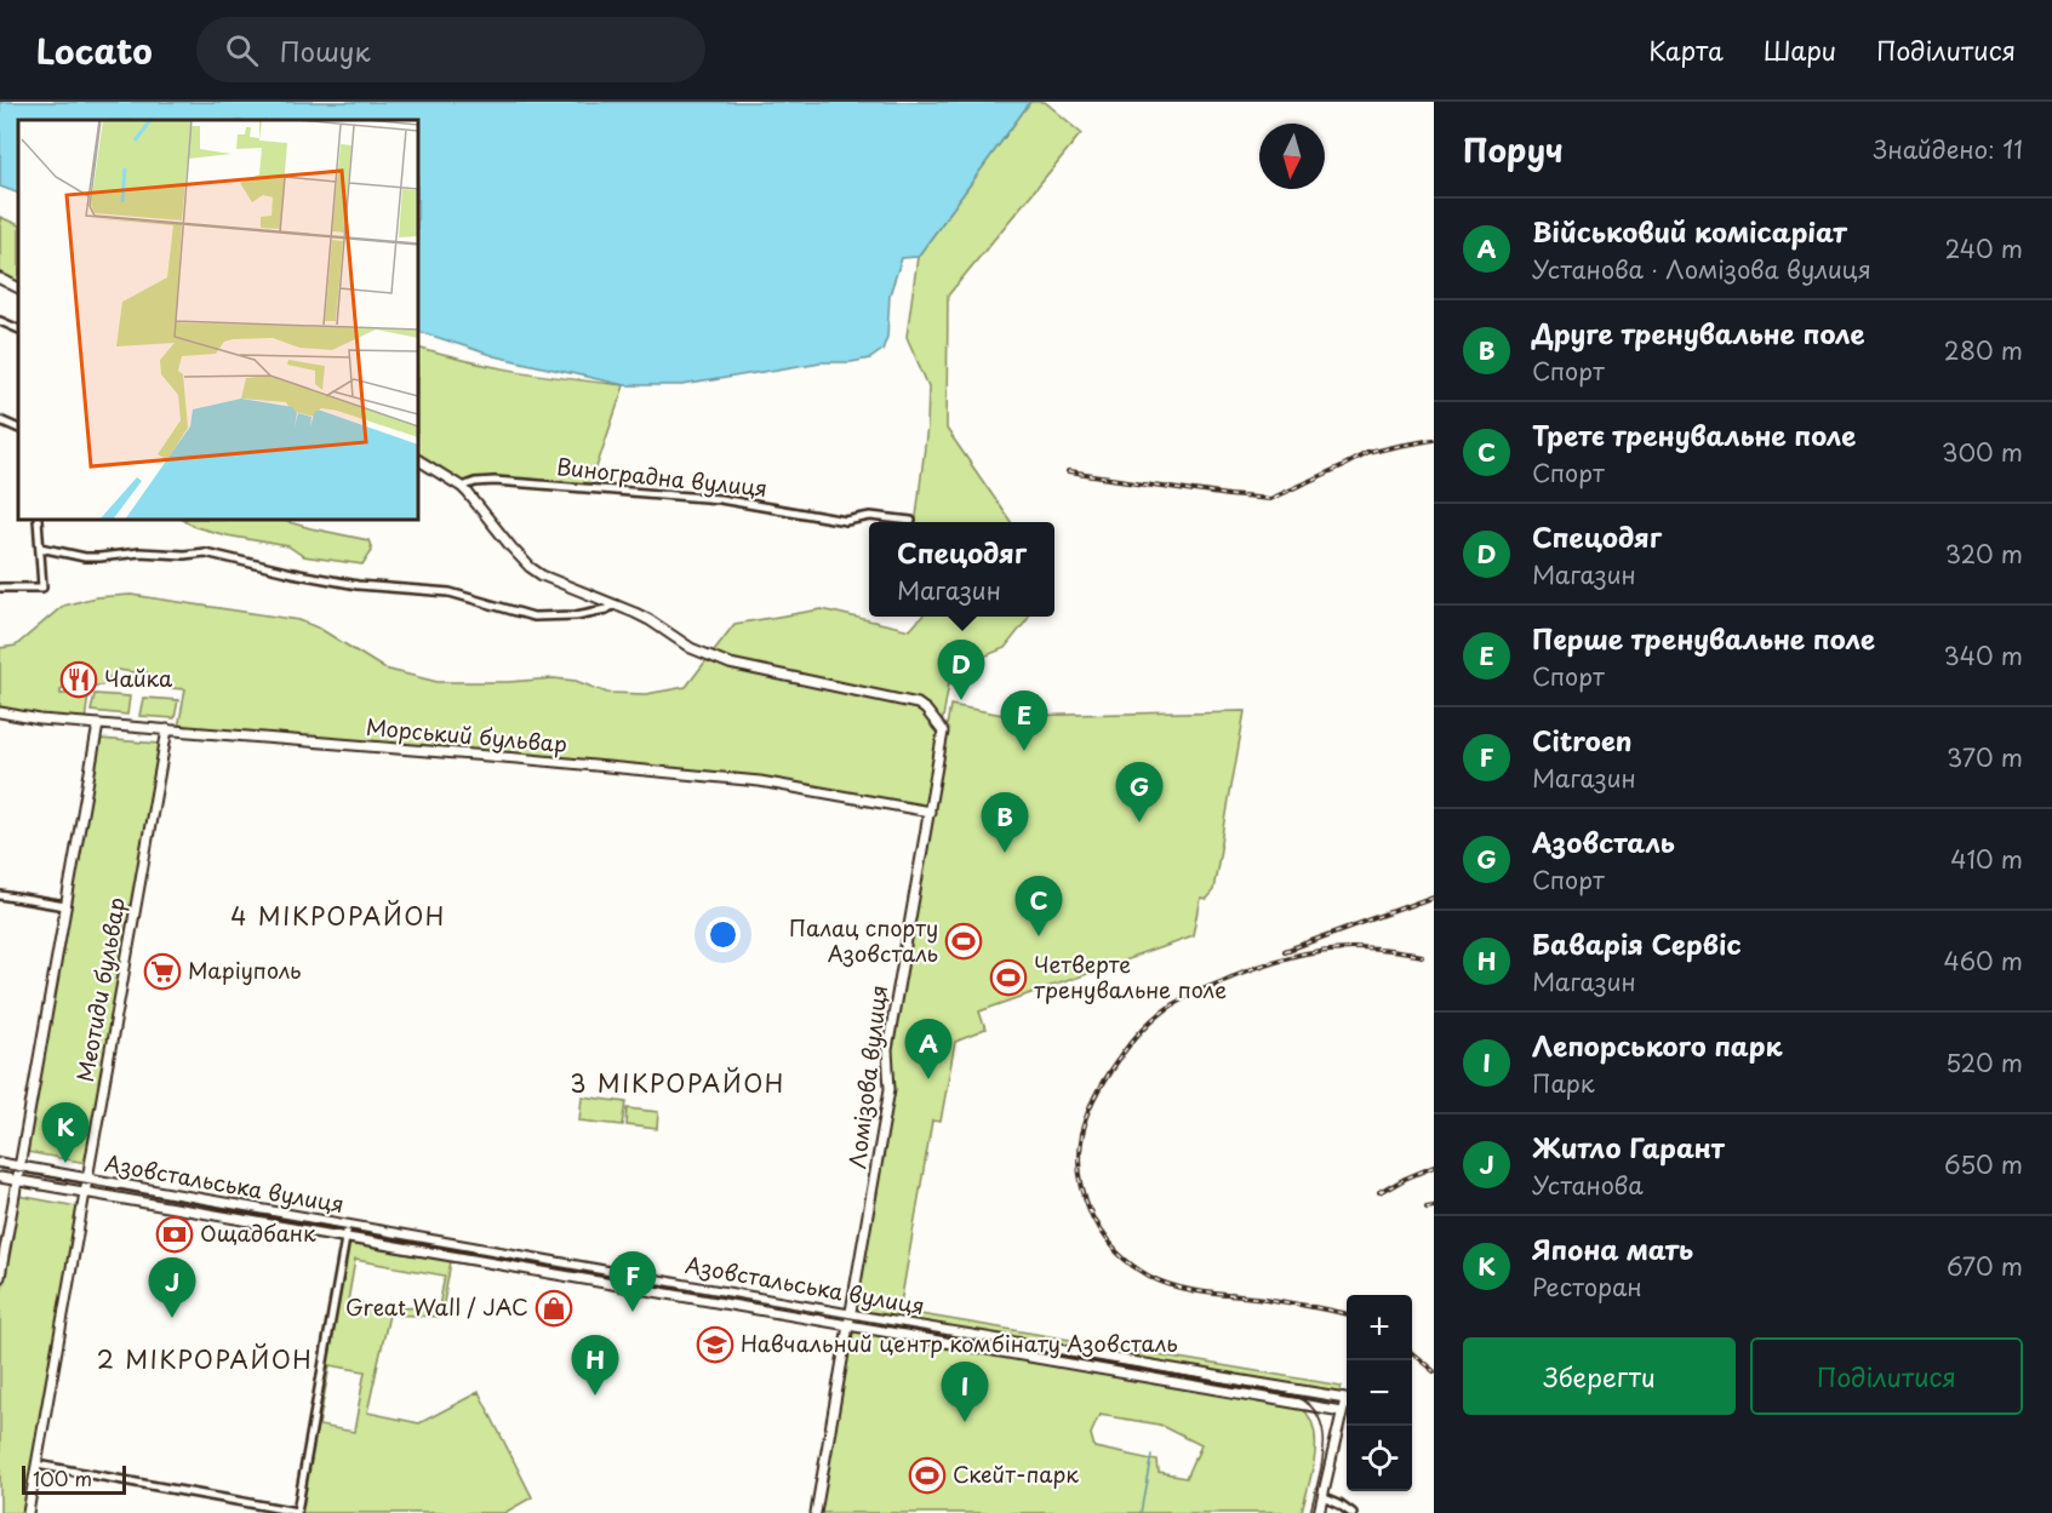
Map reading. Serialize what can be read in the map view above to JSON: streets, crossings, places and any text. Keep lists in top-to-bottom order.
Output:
{
  "streets": {
    "street": [
      "Виноградна вулиця",
      "Морський бульвар",
      "Меотиди бульвар",
      "Ломізова вулиця",
      "Азовстальська вулиця"
    ]
  },
  "crossings": [
    ["Морський бульвар", "Меотиди бульвар"],
    ["Морський бульвар", "Ломізова вулиця"],
    ["Меотиди бульвар", "Азовстальська вулиця"],
    ["Ломізова вулиця", "Азовстальська вулиця"]
  ],
  "districts": ["4 МІКРОРАЙОН", "3 МІКРОРАЙОН", "2 МІКРОРАЙОН"],
  "places": {
    "restaurant": ["Чайка"],
    "sports": ["Палац спорту Азовсталь", "Четверте тренувальне поле", "Скейт-парк"],
    "supermarket": ["Маріуполь"],
    "bank": ["Ощадбанк"],
    "shop": ["Great Wall / JAC"],
    "school or university": ["Навчальний центр комбінату Азовсталь"]
  },
  "scale_bar": "100 m",
  "north": "bottom",
  "page": {
    "header": "Locato",
    "search": "Пошук",
    "nav": ["Карта", "Шари", "Поділитися"],
    "heading": ["Поруч", "Знайдено: 11"],
    "list": [
      {
        "mark": "A",
        "name": "Військовий комісаріат",
        "note": "Установа · Ломізова вулиця",
        "value": "240 m"
      },
      {
        "mark": "B",
        "name": "Друге тренувальне поле",
        "note": "Спорт",
        "value": "280 m"
      },
      {
        "mark": "C",
        "name": "Третє тренувальне поле",
        "note": "Спорт",
        "value": "300 m"
      },
      {
        "mark": "D",
        "name": "Спецодяг",
        "note": "Магазин",
        "value": "320 m"
      },
      {
        "mark": "E",
        "name": "Перше тренувальне поле",
        "note": "Спорт",
        "value": "340 m"
      },
      {
        "mark": "F",
        "name": "Citroen",
        "note": "Магазин",
        "value": "370 m"
      },
      {
        "mark": "G",
        "name": "Азовсталь",
        "note": "Спорт",
        "value": "410 m"
      },
      {
        "mark": "H",
        "name": "Баварія Сервіс",
        "note": "Магазин",
        "value": "460 m"
      },
      {
        "mark": "I",
        "name": "Лепорського парк",
        "note": "Парк",
        "value": "520 m"
      },
      {
        "mark": "J",
        "name": "Житло Гарант",
        "note": "Установа",
        "value": "650 m"
      },
      {
        "mark": "K",
        "name": "Япона мать",
        "note": "Ресторан",
        "value": "670 m"
      }
    ],
    "popup": ["Спецодяг", "Магазин"],
    "pins": [
      "D",
      "E",
      "G",
      "B",
      "C",
      "A",
      "K",
      "F",
      "J",
      "H",
      "I"
    ],
    "map_buttons": ["+", "−"],
    "buttons": ["Зберегти", "Поділитися"],
    "scale": "100 m"
  }
}
